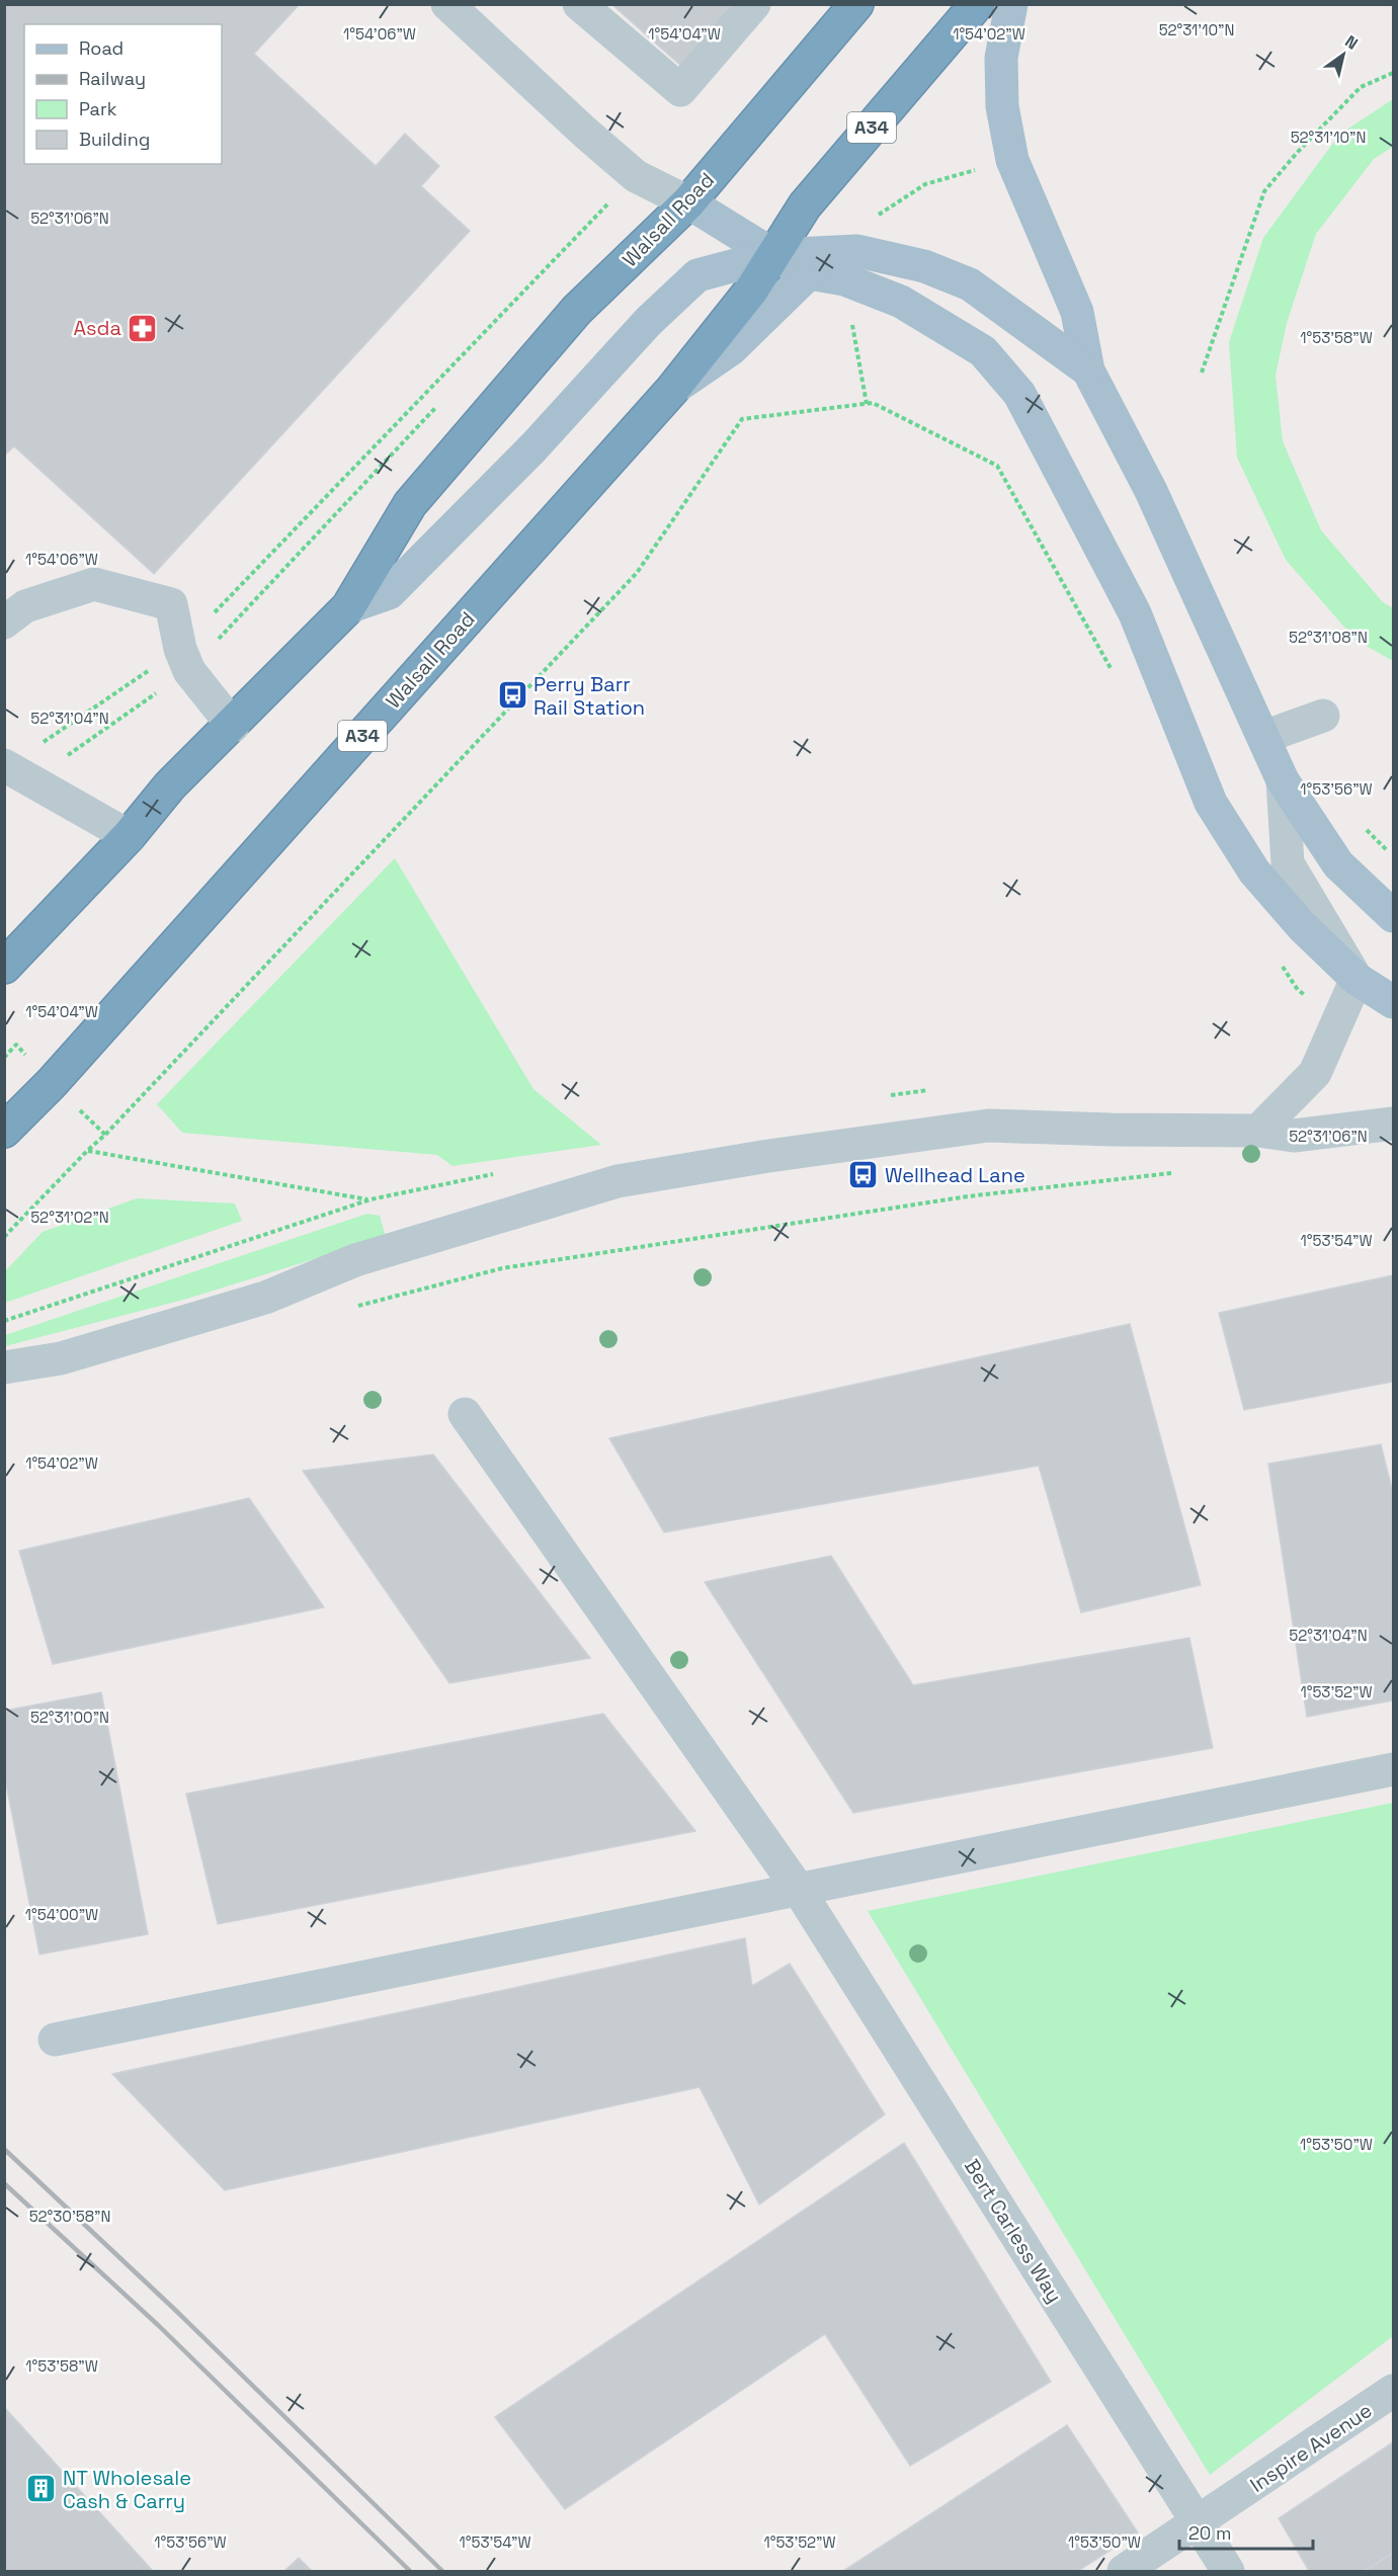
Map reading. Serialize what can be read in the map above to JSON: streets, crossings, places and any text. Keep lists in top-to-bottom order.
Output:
{
  "streets": {
    "highway": ["A34", "Walsall Road"],
    "street": ["Bert Carless Way", "Inspire Avenue"]
  },
  "crossings": [
    ["Bert Carless Way", "Inspire Avenue"]
  ],
  "places": {
    "pharmacy": ["Asda"],
    "bus stop": ["Perry Barr Rail Station", "Wellhead Lane"],
    "building": ["NT Wholesale Cash & Carry"]
  },
  "legend": [
    "Road",
    "Railway",
    "Park",
    "Building"
  ],
  "scale_bar": "20 m",
  "north": "top right",
  "coordinates": [
    "52°31'10\"N",
    "1°54'06\"W",
    "1°54'04\"W",
    "1°54'02\"W",
    "52°31'06\"N",
    "1°53'58\"W",
    "52°31'08\"N",
    "52°31'04\"N",
    "1°53'56\"W",
    "52°31'02\"N",
    "1°53'54\"W",
    "1°53'52\"W",
    "52°31'00\"N",
    "1°54'00\"W",
    "1°53'50\"W",
    "52°30'58\"N"
  ]
}
